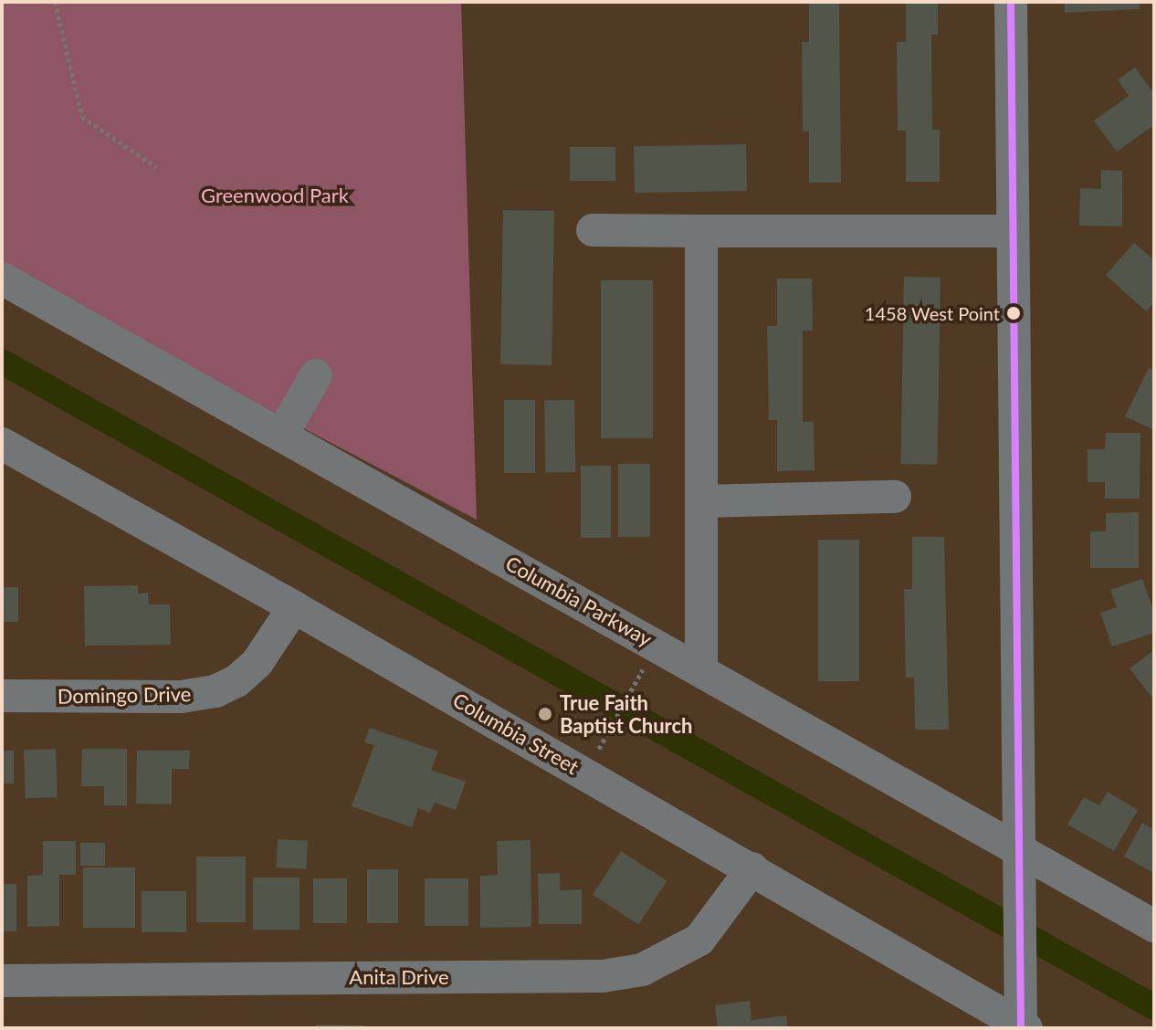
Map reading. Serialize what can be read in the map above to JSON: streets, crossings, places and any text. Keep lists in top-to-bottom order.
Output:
{
  "streets": {
    "street": [
      "Columbia Parkway",
      "Domingo Drive",
      "Columbia Street",
      "Anita Drive"
    ]
  },
  "crossings": [
    ["Domingo Drive", "Columbia Street"],
    ["Columbia Street", "Anita Drive"]
  ],
  "parks": ["Greenwood Park"],
  "places": ["1458 West Point", "True Faith Baptist Church"]
}
